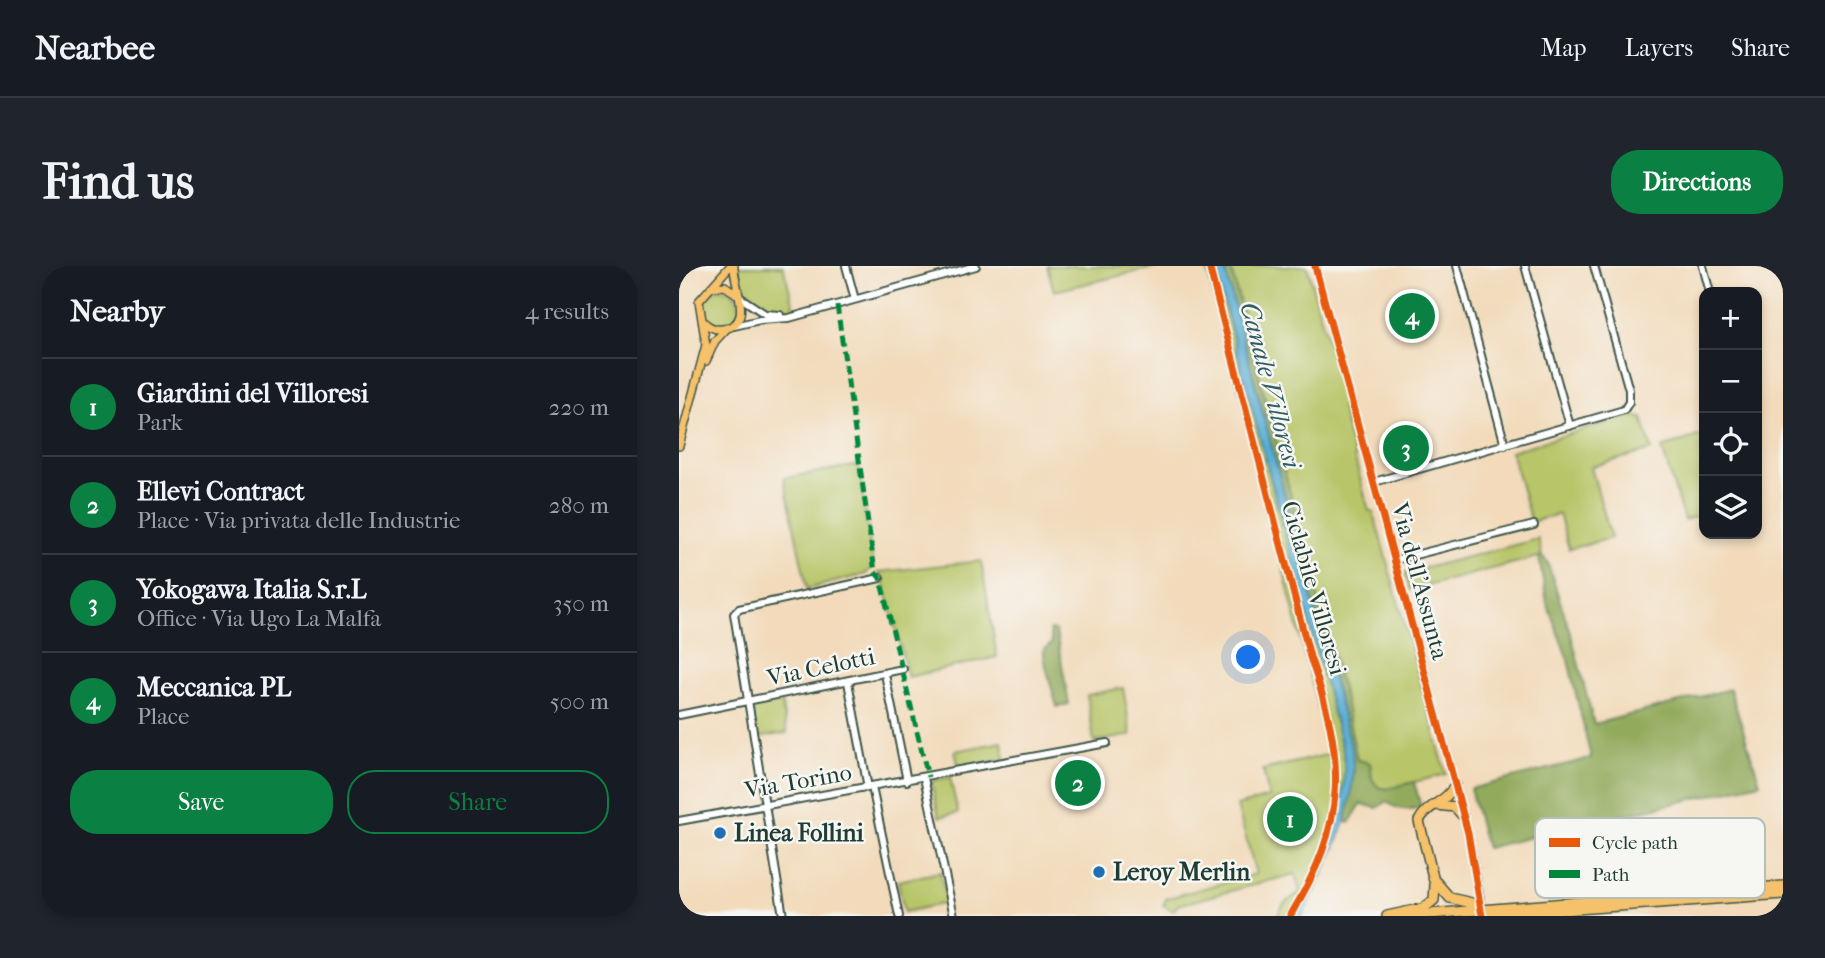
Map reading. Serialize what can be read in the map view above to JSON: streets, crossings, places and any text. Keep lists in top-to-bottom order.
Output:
{
  "streets": {
    "street": ["Via dell'Assunta", "Via Celotti", "Via Torino"],
    "cycle path": ["Ciclabile Villoresi"]
  },
  "water": ["Canale Villoresi"],
  "places": ["Linea Follini", "Leroy Merlin"],
  "legend": ["Cycle path", "Path"],
  "page": {
    "header": "Nearbee",
    "nav": ["Map", "Layers", "Share"],
    "buttons": [
      "Directions",
      ["Save", "Share"]
    ],
    "title": "Find us",
    "heading": ["Nearby", "4 results"],
    "map_buttons": ["+", "−"],
    "pins": [
      "4",
      "3",
      "2",
      "1"
    ],
    "list": [
      {
        "mark": "1",
        "name": "Giardini del Villoresi",
        "note": "Park",
        "value": "220 m"
      },
      {
        "mark": "2",
        "name": "Ellevi Contract",
        "note": "Place · Via privata delle Industrie",
        "value": "280 m"
      },
      {
        "mark": "3",
        "name": "Yokogawa Italia S.r.L",
        "note": "Office · Via Ugo La Malfa",
        "value": "350 m"
      },
      {
        "mark": "4",
        "name": "Meccanica PL",
        "note": "Place",
        "value": "500 m"
      }
    ]
  }
}
